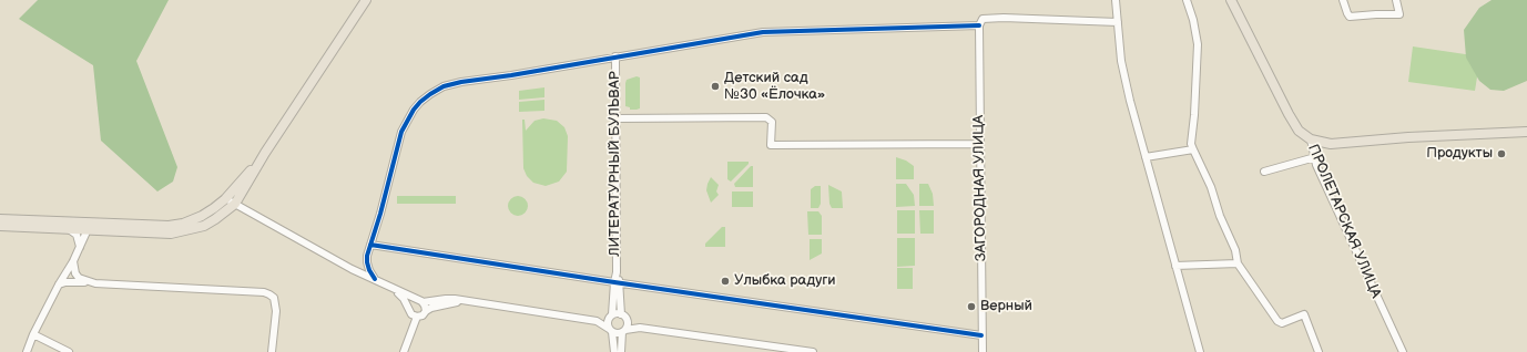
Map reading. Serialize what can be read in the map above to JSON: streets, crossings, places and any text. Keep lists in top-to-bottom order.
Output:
{
  "streets": {
    "main road": ["ПРОЛЕТАРСКАЯ УЛИЦА"],
    "street": ["ЛИТЕРАТУРНЫЙ БУЛЬВАР", "ЗАГОРОДНАЯ УЛИЦА"]
  },
  "places": [
    "Детский сад №30 «Ёлочка»",
    "Продукты",
    "Улыбка радуги",
    "Верный"
  ]
}
